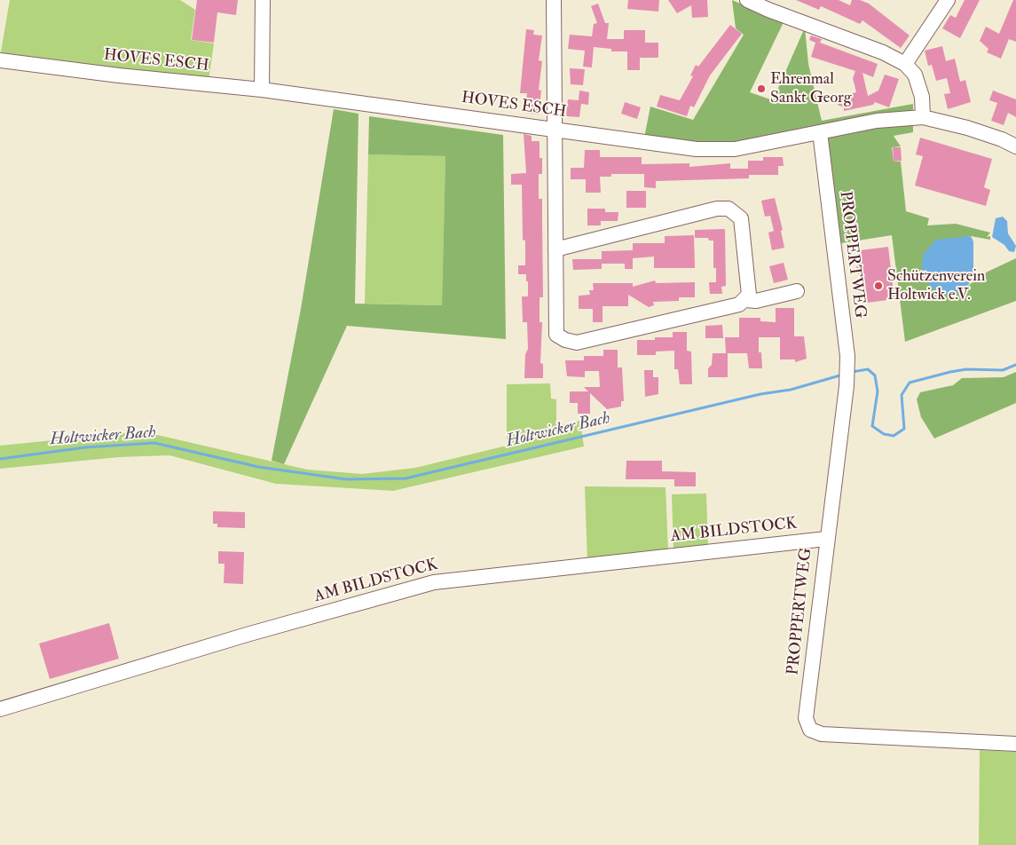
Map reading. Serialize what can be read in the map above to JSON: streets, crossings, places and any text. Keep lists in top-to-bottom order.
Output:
{
  "streets": {
    "street": ["HOVES ESCH", "PROPPERTWEG", "AM BILDSTOCK"]
  },
  "crossings": [
    ["HOVES ESCH", "PROPPERTWEG"],
    ["PROPPERTWEG", "AM BILDSTOCK"]
  ],
  "water": ["Holtwicker Bach"],
  "places": ["Ehrenmal Sankt Georg", "Schützenverein Holtwick e.V."]
}
